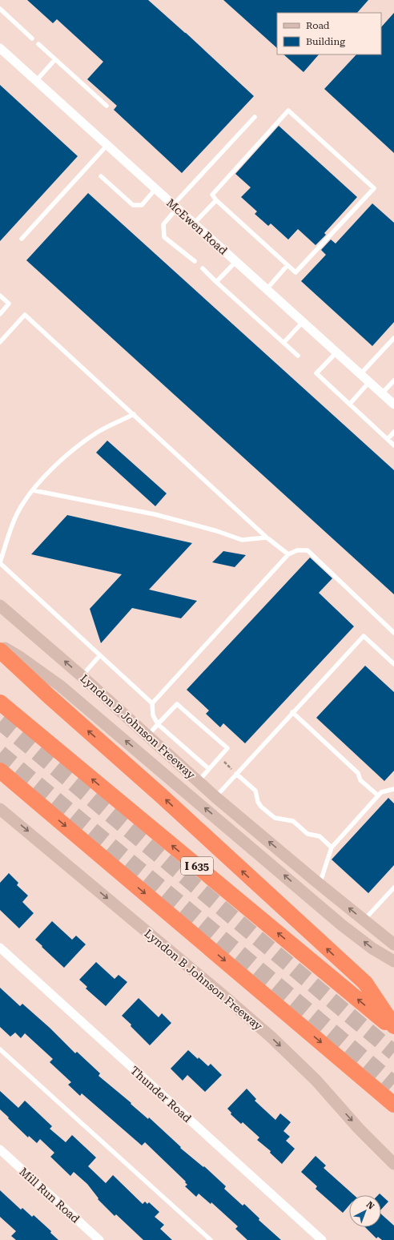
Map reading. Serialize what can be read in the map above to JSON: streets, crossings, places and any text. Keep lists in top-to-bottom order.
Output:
{
  "streets": {
    "highway": ["I 635"],
    "main road": ["Lyndon B Johnson Freeway"],
    "street": ["McEwen Road", "Thunder Road", "Mill Run Road"]
  },
  "legend": ["Road", "Building"],
  "north": "top right"
}
